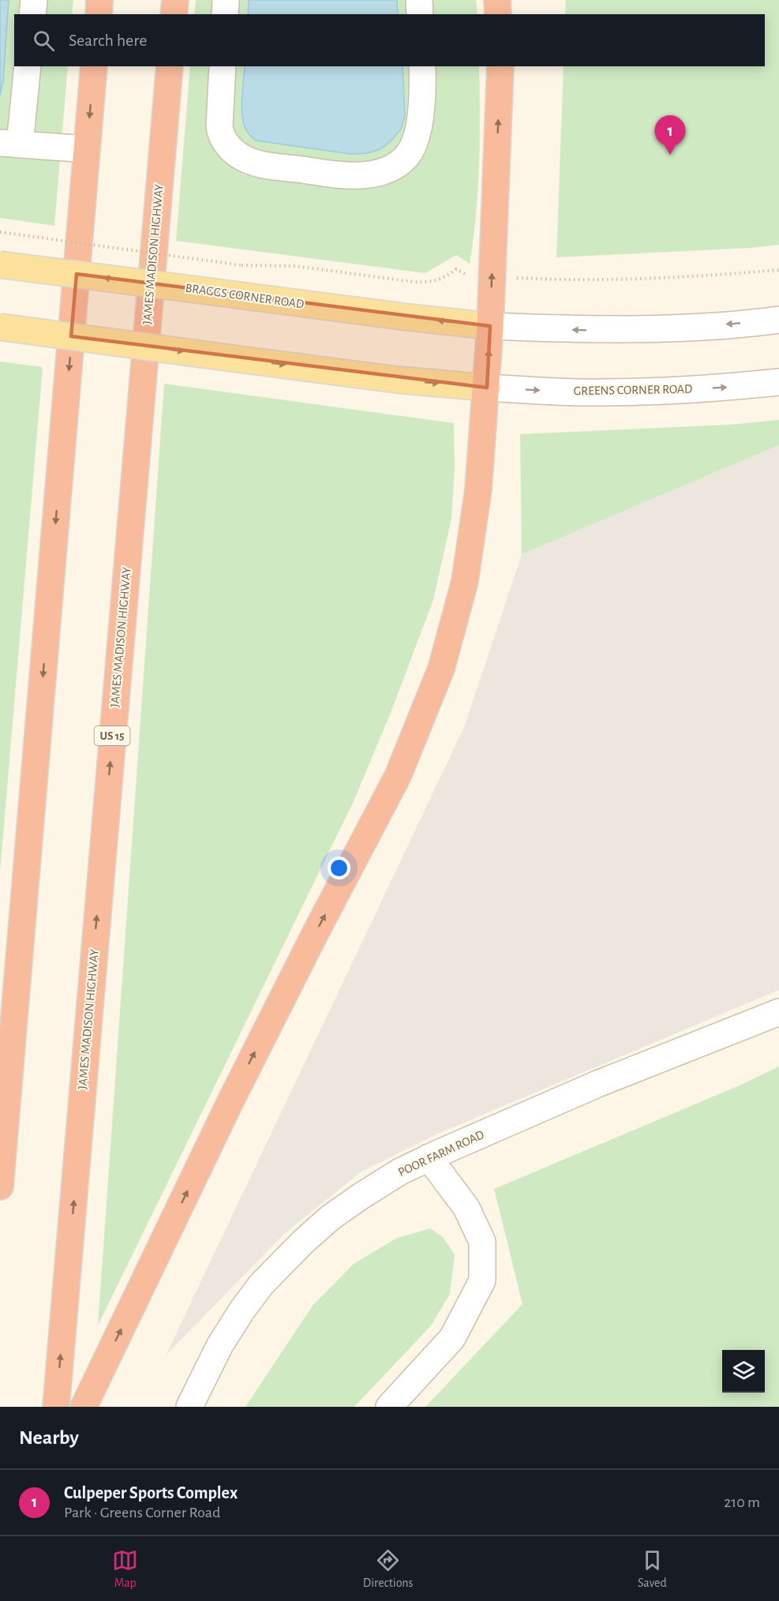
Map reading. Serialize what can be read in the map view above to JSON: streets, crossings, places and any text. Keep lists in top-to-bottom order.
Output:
{
  "streets": {
    "highway": ["JAMES MADISON HIGHWAY", "US 15"],
    "main road": ["BRAGGS CORNER ROAD"],
    "street": ["GREENS CORNER ROAD", "POOR FARM ROAD"]
  },
  "page": {
    "search": "Search here",
    "pins": "1",
    "heading": "Nearby",
    "list": [
      {
        "mark": "1",
        "name": "Culpeper Sports Complex",
        "note": "Park · Greens Corner Road",
        "value": "210 m"
      }
    ],
    "nav": ["Map", "Directions", "Saved"]
  }
}
